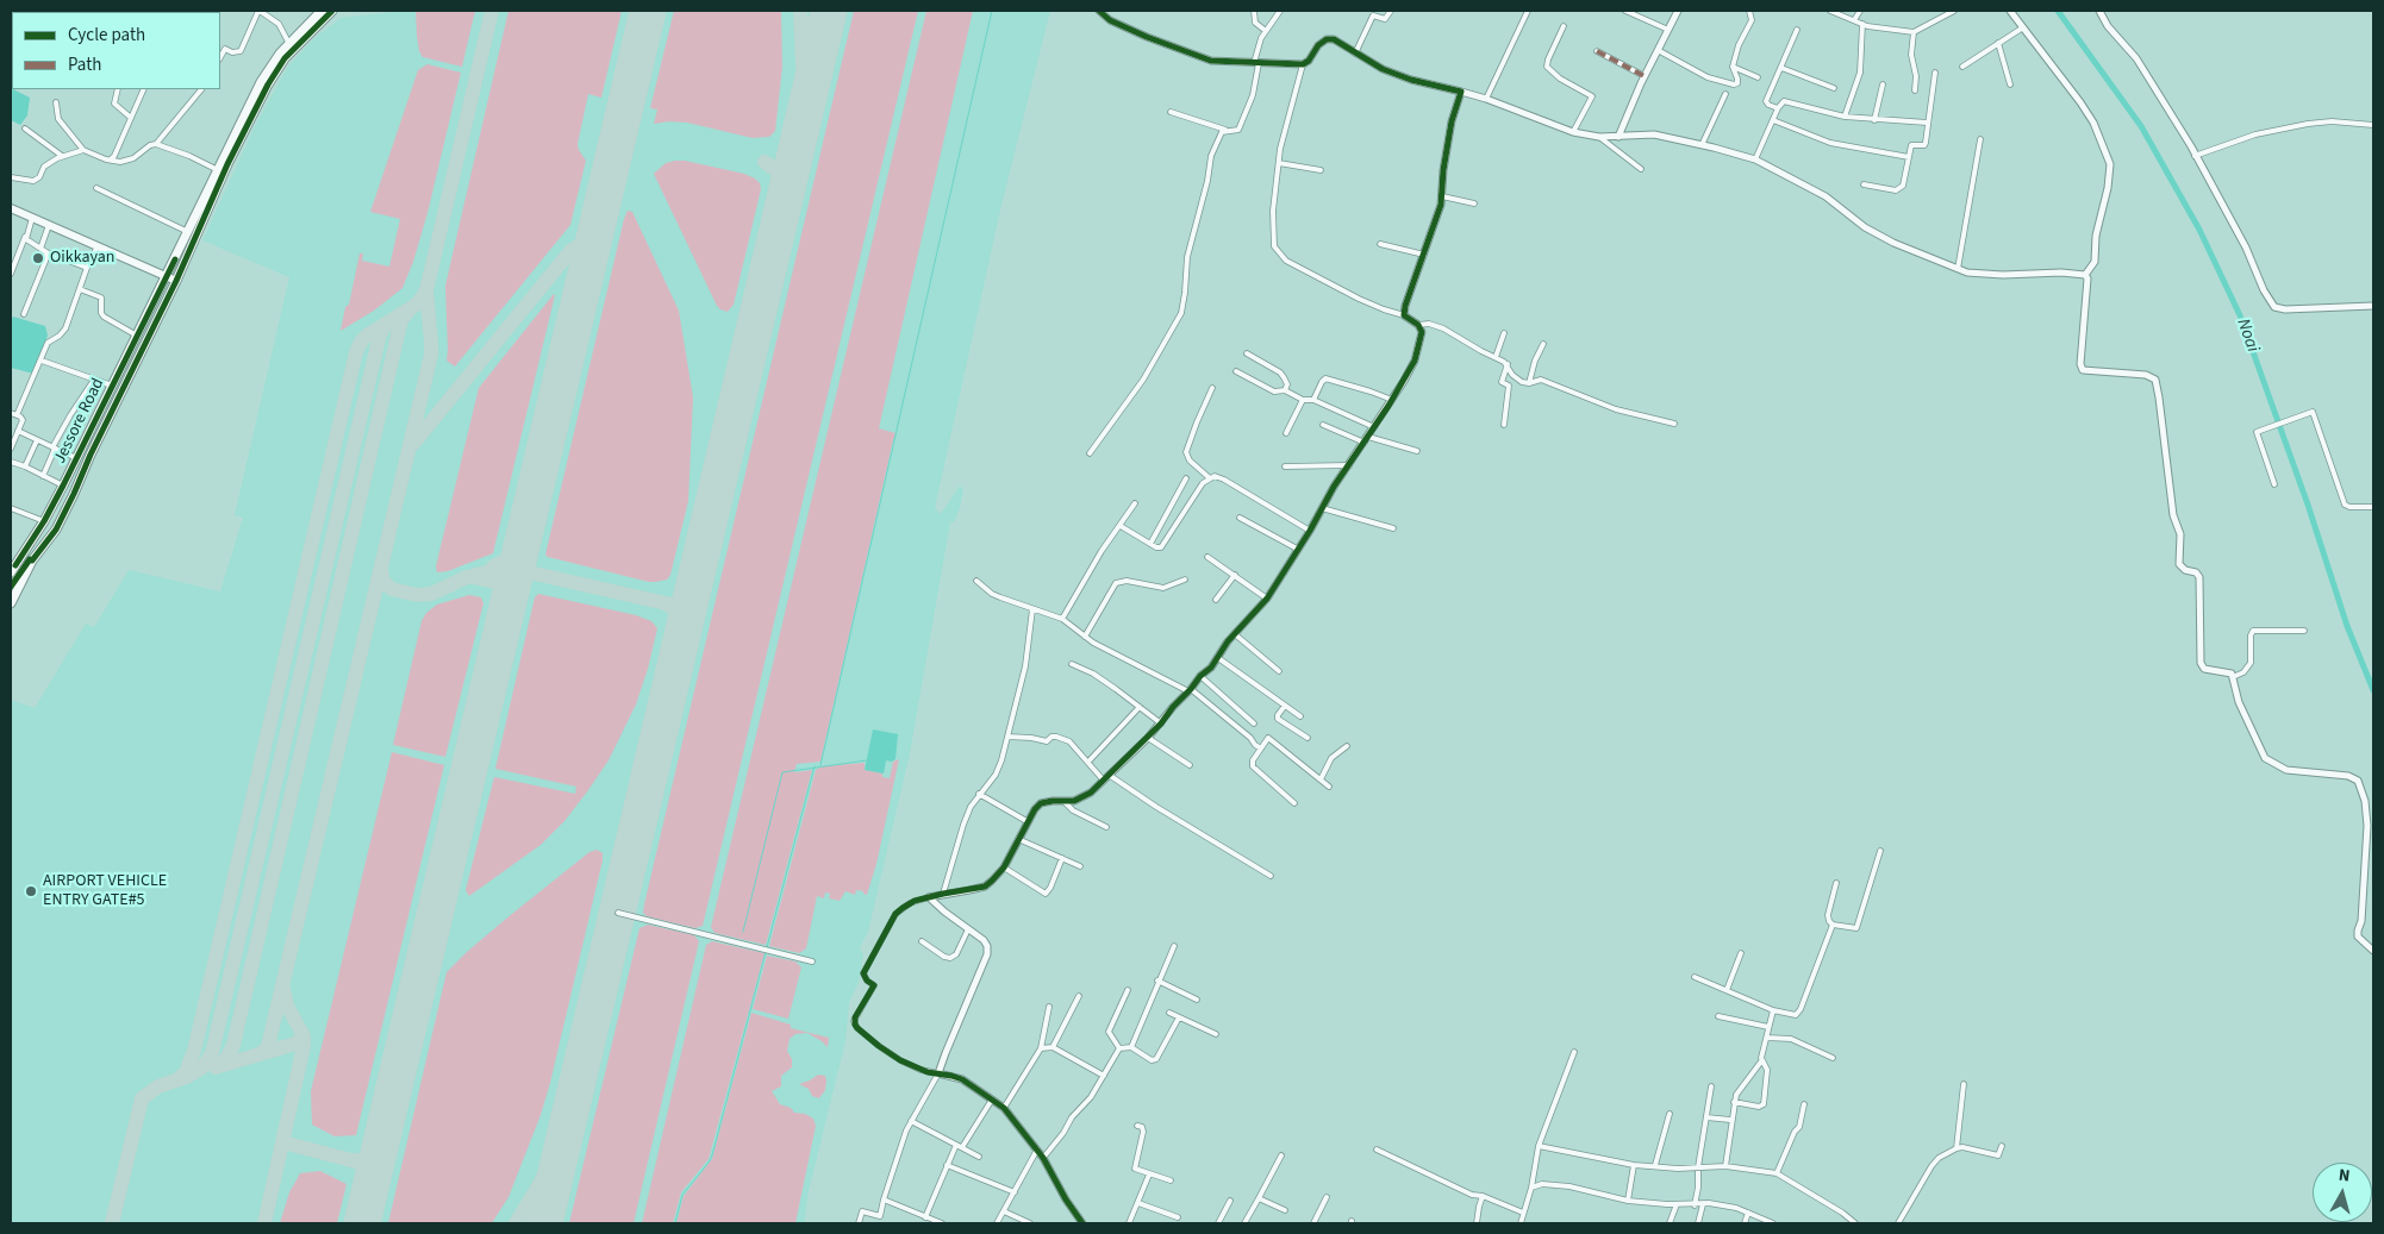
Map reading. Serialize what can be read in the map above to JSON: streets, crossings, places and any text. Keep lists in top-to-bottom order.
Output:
{
  "streets": {
    "highway": ["Jessore Road"]
  },
  "water": ["Noai"],
  "places": ["Oikkayan", "AIRPORT VEHICLE ENTRY GATE#5"],
  "legend": ["Cycle path", "Path"],
  "north": "top"
}
